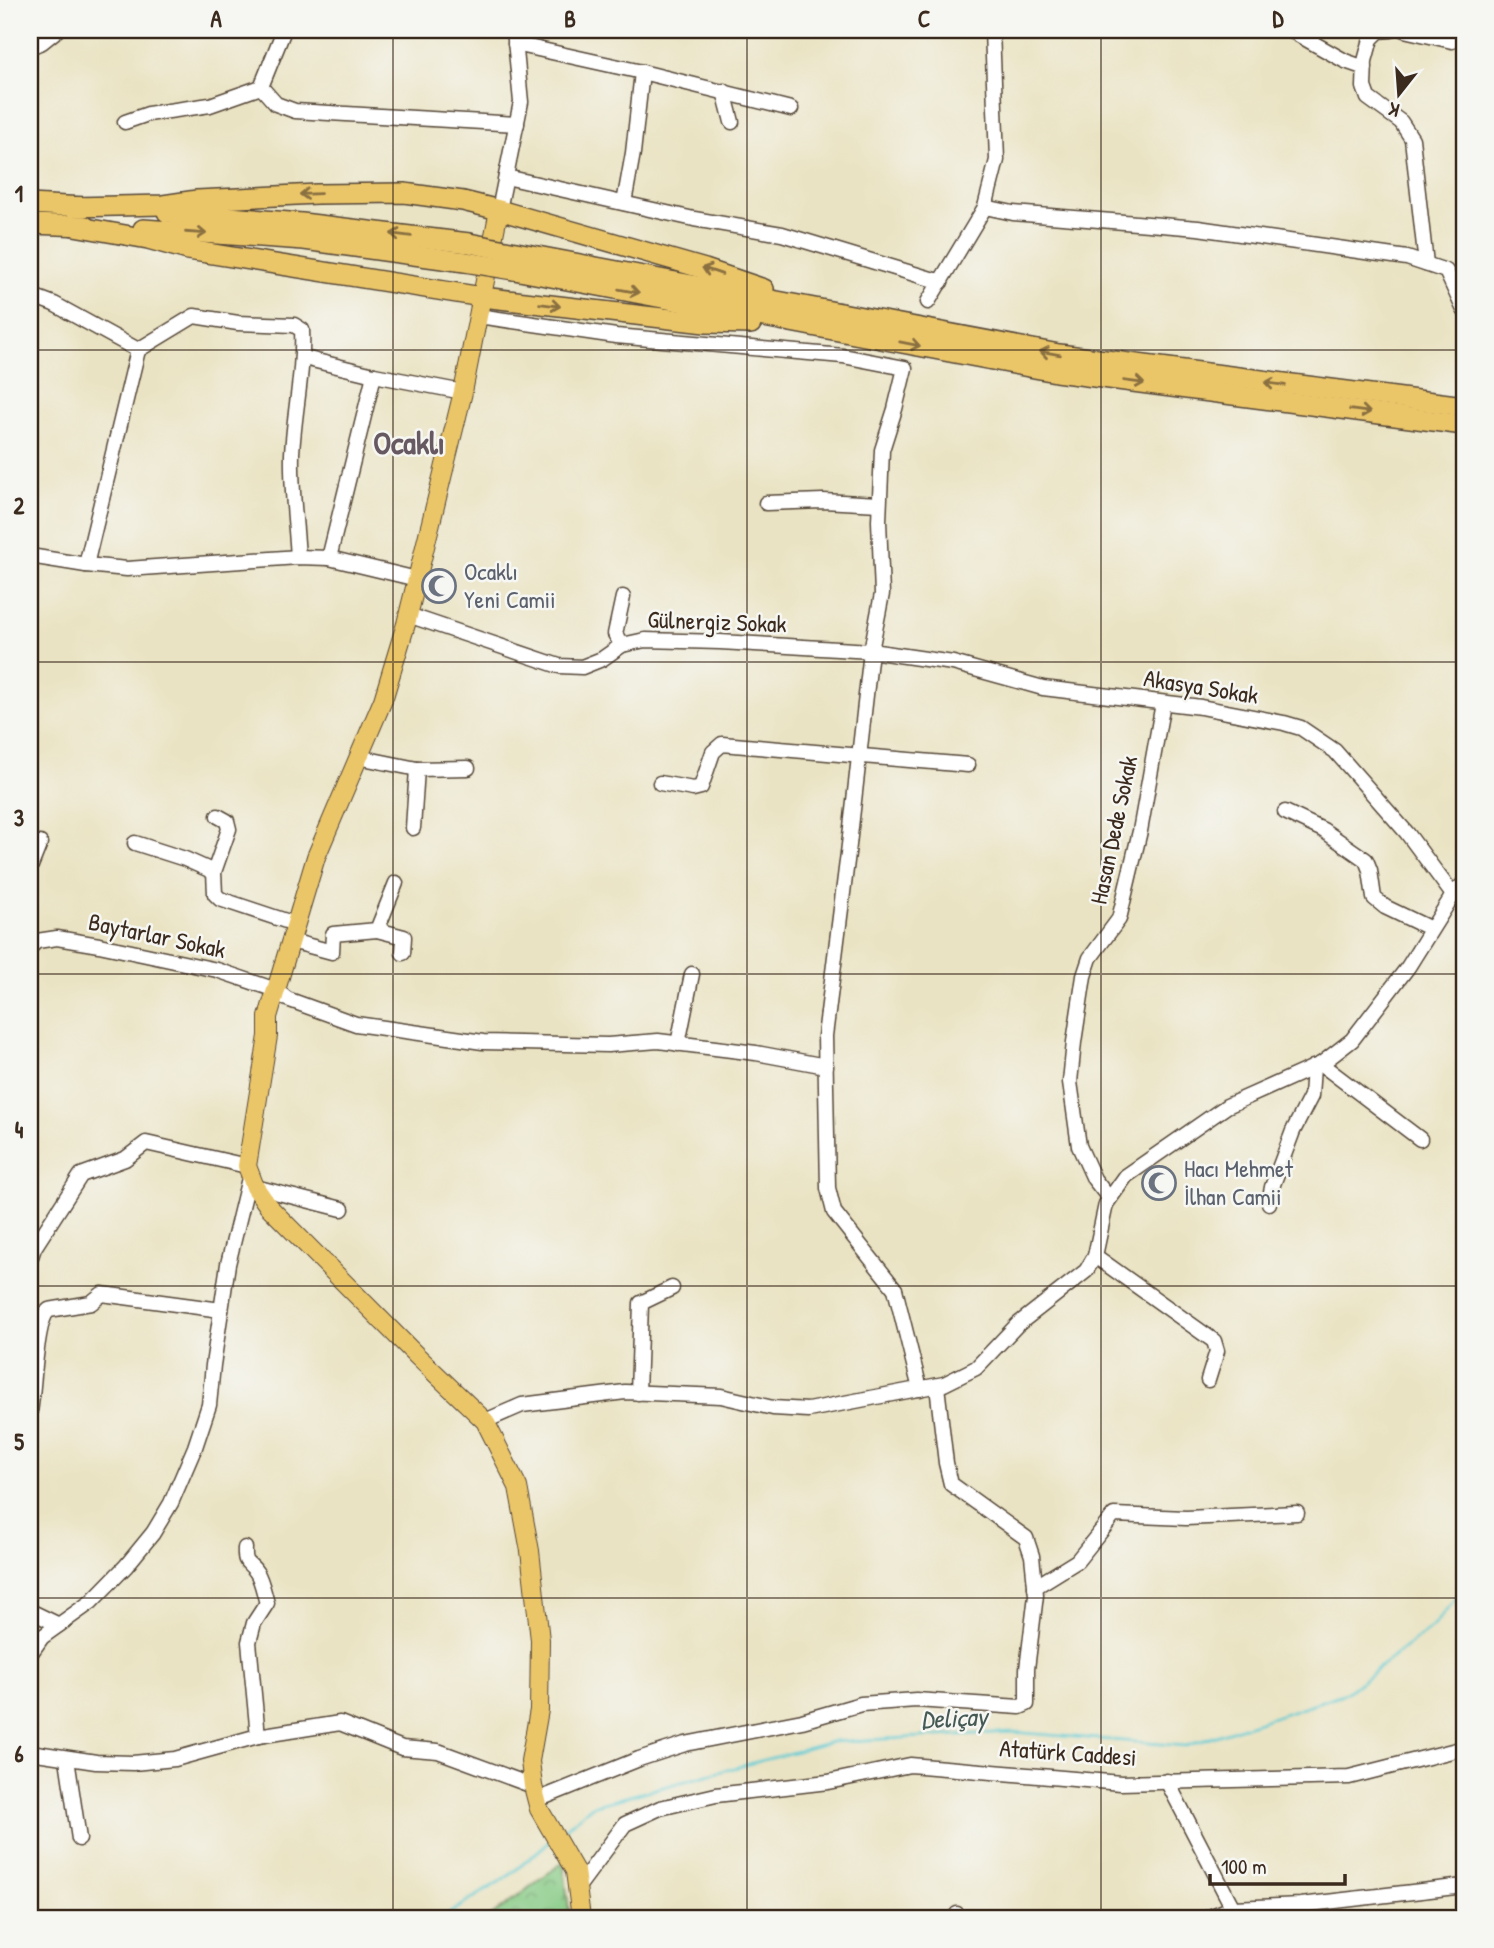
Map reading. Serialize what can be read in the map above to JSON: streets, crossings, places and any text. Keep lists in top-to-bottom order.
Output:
{
  "streets": {
    "street": [
      "Gülnergiz Sokak",
      "Akasya Sokak",
      "Hasan Dede Sokak",
      "Baytarlar Sokak",
      "Atatürk Caddesi"
    ]
  },
  "crossings": [
    ["Gülnergiz Sokak", "Akasya Sokak"],
    ["Akasya Sokak", "Hasan Dede Sokak"]
  ],
  "districts": ["Ocaklı"],
  "water": ["Deliçay"],
  "places": {
    "mosque": ["Ocaklı Yeni Camii", "Hacı Mehmet İlhan Camii"]
  },
  "scale_bar": "100 m",
  "north": "bottom",
  "grid": {
    "columns": [
      "A",
      "B",
      "C",
      "D"
    ],
    "rows": [
      "1",
      "2",
      "3",
      "4",
      "5",
      "6"
    ]
  }
}
